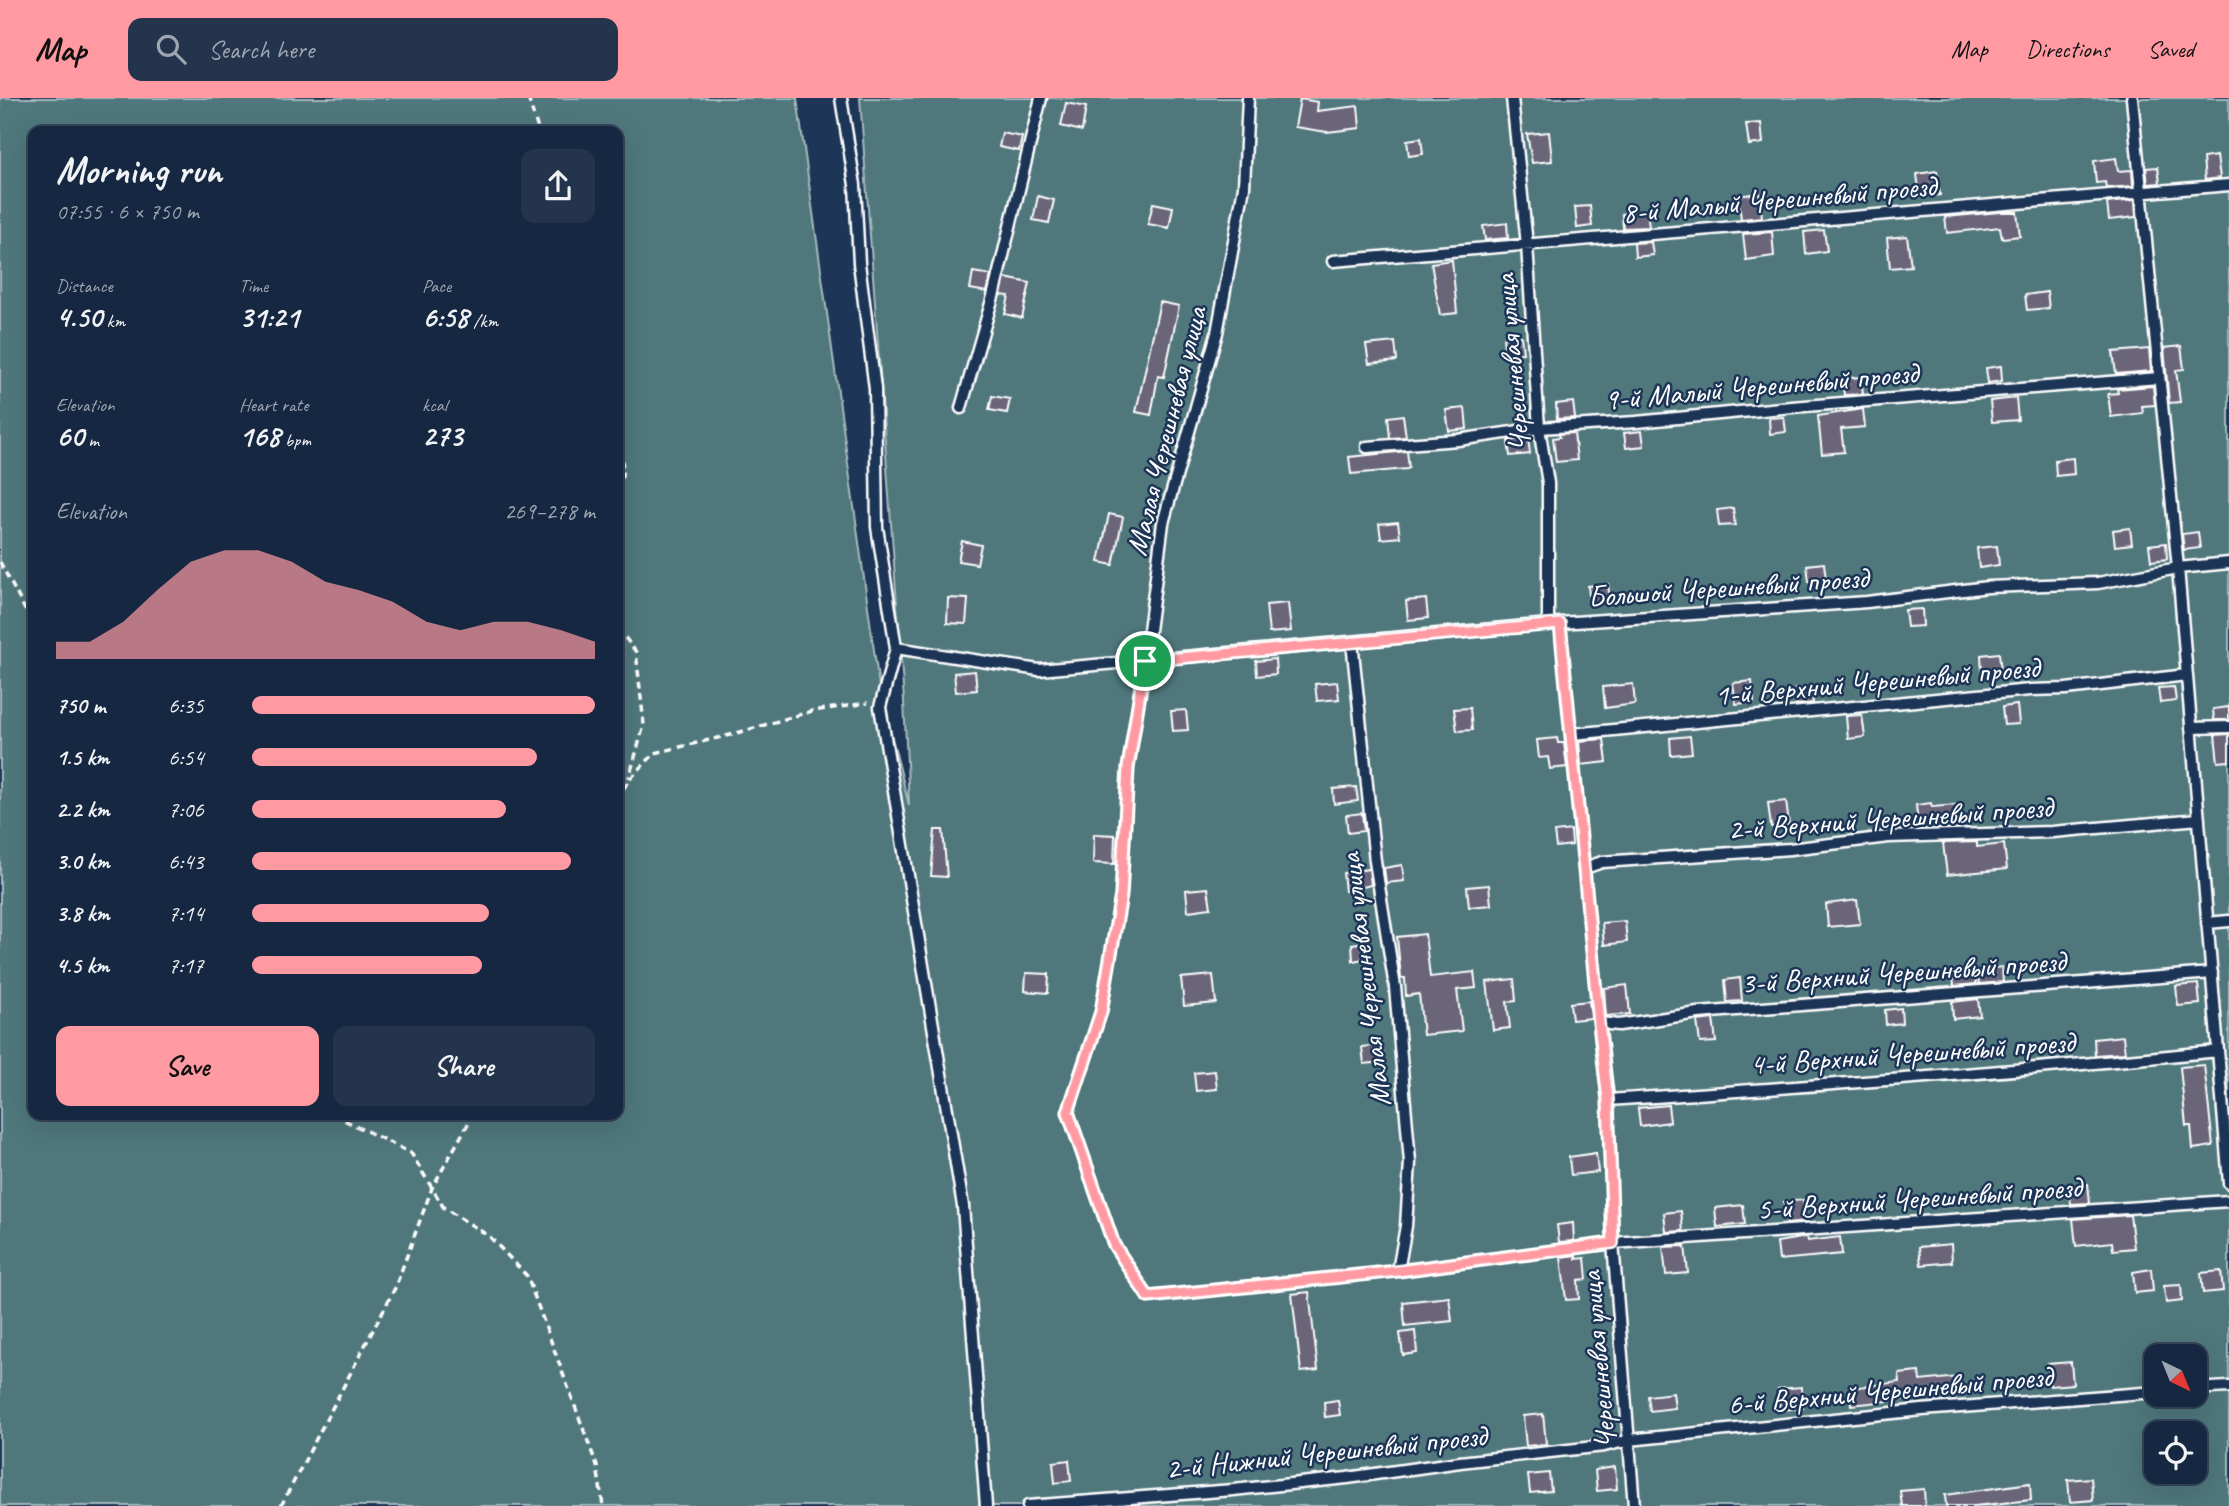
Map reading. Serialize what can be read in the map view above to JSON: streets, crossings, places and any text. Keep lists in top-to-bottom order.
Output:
{
  "streets": {
    "lane": [
      "8-й Малый Черешневый проезд",
      "Черешневая улица",
      "9-й Малый Черешневый проезд",
      "Малая Черешневая улица",
      "Большой Черешневый проезд",
      "1-й Верхний Черешневый проезд",
      "2-й Верхний Черешневый проезд",
      "3-й Верхний Черешневый проезд",
      "4-й Верхний Черешневый проезд",
      "5-й Верхний Черешневый проезд",
      "6-й Верхний Черешневый проезд",
      "2-й Нижний Черешневый проезд"
    ]
  },
  "crossings": [
    ["8-й Малый Черешневый проезд", "Черешневая улица"],
    ["Черешневая улица", "9-й Малый Черешневый проезд"],
    ["Черешневая улица", "Большой Черешневый проезд"],
    ["Черешневая улица", "1-й Верхний Черешневый проезд"],
    ["Черешневая улица", "2-й Верхний Черешневый проезд"],
    ["Черешневая улица", "3-й Верхний Черешневый проезд"],
    ["Черешневая улица", "4-й Верхний Черешневый проезд"],
    ["Черешневая улица", "5-й Верхний Черешневый проезд"],
    ["Черешневая улица", "6-й Верхний Черешневый проезд"],
    ["Черешневая улица", "2-й Нижний Черешневый проезд"],
    ["Малая Черешневая улица", "Большой Черешневый проезд"],
    ["Малая Черешневая улица", "5-й Верхний Черешневый проезд"],
    ["6-й Верхний Черешневый проезд", "2-й Нижний Черешневый проезд"]
  ],
  "north": "bottom right",
  "page": {
    "header": "Map",
    "search": "Search here",
    "nav": ["Map", "Directions", "Saved"],
    "heading": ["Morning run", "07:55 · 6 × 750 m"],
    "stats": [
      ["Distance", "4.50 km"],
      ["Time", "31:21"],
      ["Pace", "6:58 /km"],
      ["Elevation", "60 m"],
      ["Heart rate", "168 bpm"],
      ["kcal", "273"]
    ],
    "chart": ["Elevation", "269–278 m"],
    "list": [
      {
        "name": "750 m",
        "note": "6:35"
      },
      {
        "name": "1.5 km",
        "note": "6:54"
      },
      {
        "name": "2.2 km",
        "note": "7:06"
      },
      {
        "name": "3.0 km",
        "note": "6:43"
      },
      {
        "name": "3.8 km",
        "note": "7:14"
      },
      {
        "name": "4.5 km",
        "note": "7:17"
      }
    ],
    "buttons": ["Save", "Share"]
  }
}
